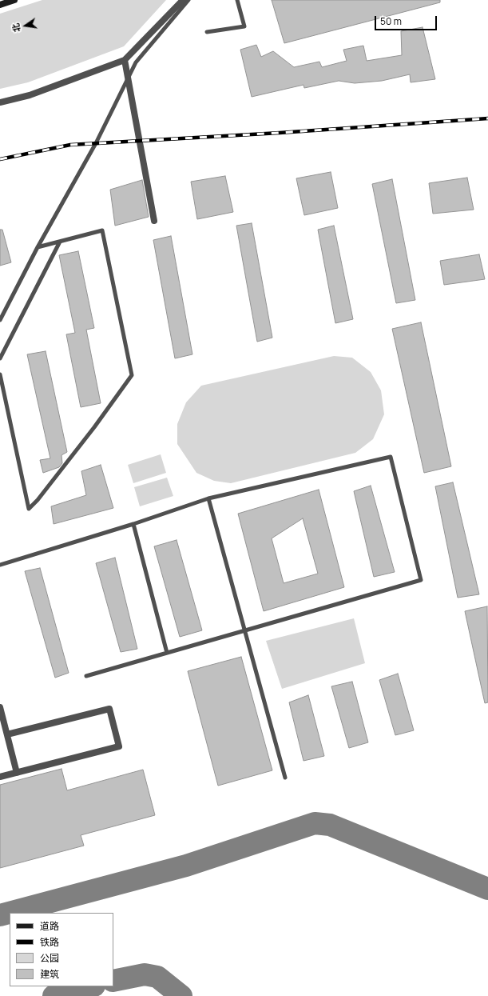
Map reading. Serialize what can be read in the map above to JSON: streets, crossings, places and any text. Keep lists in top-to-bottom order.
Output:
{
  "legend": [
    "道路",
    "铁路",
    "公园",
    "建筑"
  ],
  "scale_bar": "50 m",
  "north": "left"
}
